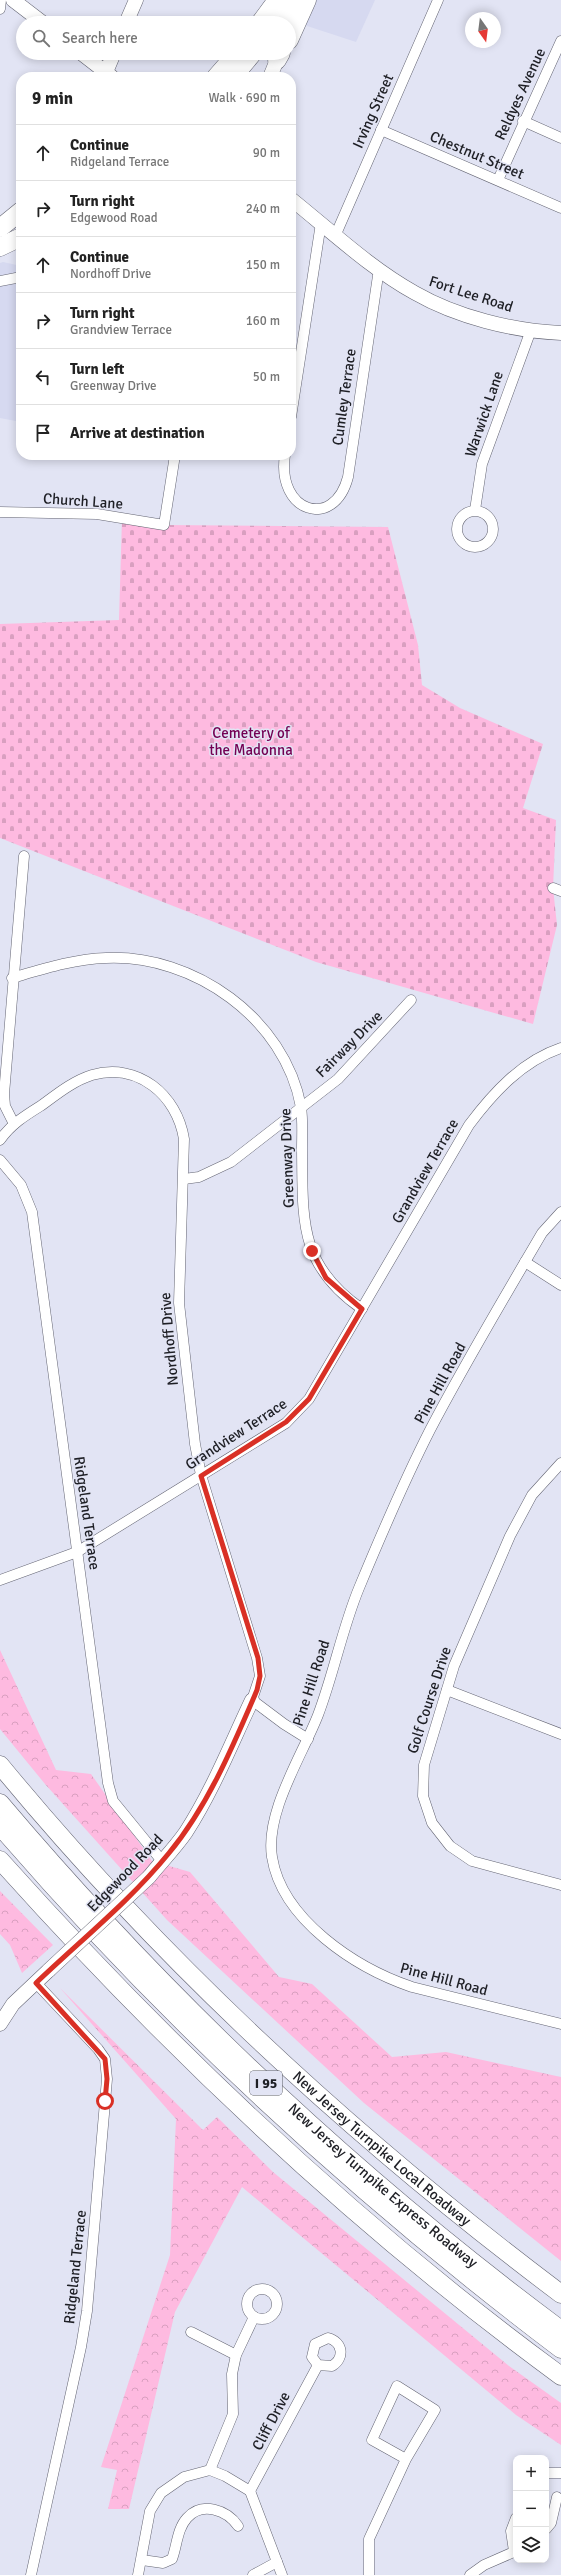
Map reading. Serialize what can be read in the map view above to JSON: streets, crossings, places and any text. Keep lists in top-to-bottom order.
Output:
{
  "streets": {
    "highway": ["I 95", "New Jersey Turnpike Local Roadway", "New Jersey Turnpike Express Roadway"],
    "main road": ["Fort Lee Road", "Edgewood Road"],
    "street": [
      "Reldyes Avenue",
      "Irving Street",
      "Chestnut Street",
      "Cumley Terrace",
      "Warwick Lane",
      "Church Lane",
      "Fairway Drive",
      "Greenway Drive",
      "Grandview Terrace",
      "Nordhoff Drive",
      "Pine Hill Road",
      "Ridgeland Terrace",
      "Golf Course Drive",
      "Cliff Drive"
    ]
  },
  "crossings": [
    ["Reldyes Avenue", "Chestnut Street"],
    ["Irving Street", "Chestnut Street"],
    ["Irving Street", "Fort Lee Road"],
    ["Fort Lee Road", "Cumley Terrace"],
    ["Fort Lee Road", "Warwick Lane"],
    ["Fairway Drive", "Greenway Drive"],
    ["Fairway Drive", "Nordhoff Drive"],
    ["Greenway Drive", "Grandview Terrace"],
    ["Grandview Terrace", "Nordhoff Drive"],
    ["Grandview Terrace", "Ridgeland Terrace"],
    ["Nordhoff Drive", "Edgewood Road"],
    ["Ridgeland Terrace", "Edgewood Road"]
  ],
  "parks": ["Cemetery of the Madonna"],
  "north": "bottom",
  "page": {
    "search": "Search here",
    "heading": ["9 min", "Walk · 690 m"],
    "list": [
      ["Continue", "Ridgeland Terrace", "90 m"],
      ["Turn right", "Edgewood Road", "240 m"],
      ["Continue", "Nordhoff Drive", "150 m"],
      ["Turn right", "Grandview Terrace", "160 m"],
      ["Turn left", "Greenway Drive", "50 m"],
      "Arrive at destination"
    ],
    "map_buttons": ["+", "−"]
  }
}
